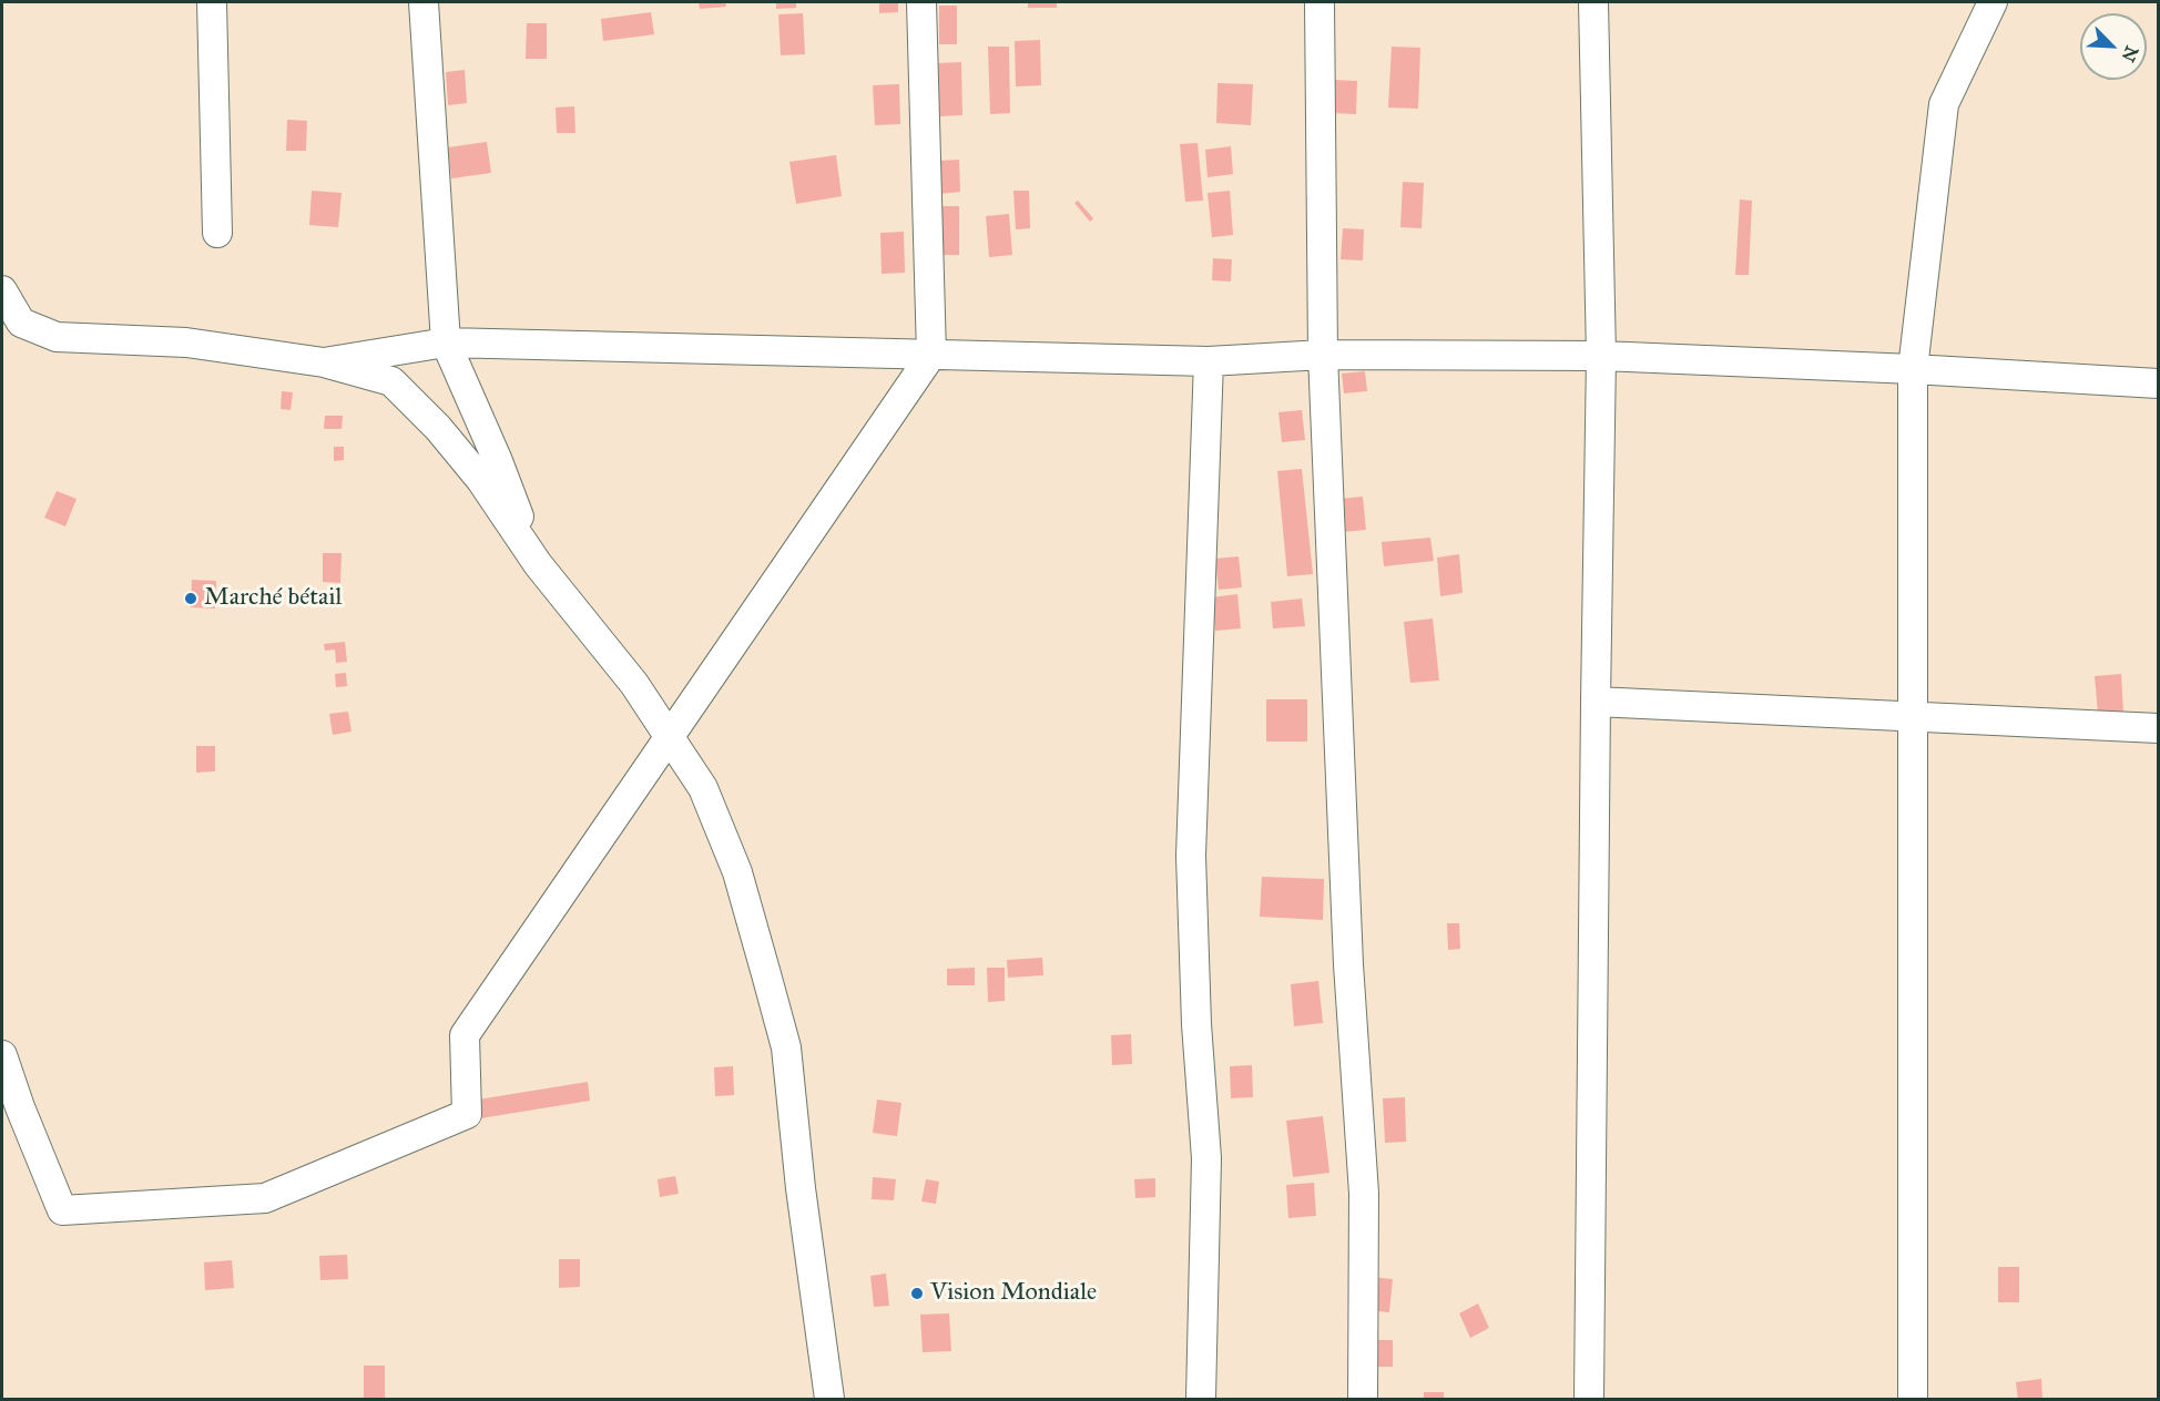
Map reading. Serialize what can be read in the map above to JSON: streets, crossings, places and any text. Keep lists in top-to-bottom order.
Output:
{
  "places": ["Marché bétail", "Vision Mondiale"],
  "north": "bottom right"
}
